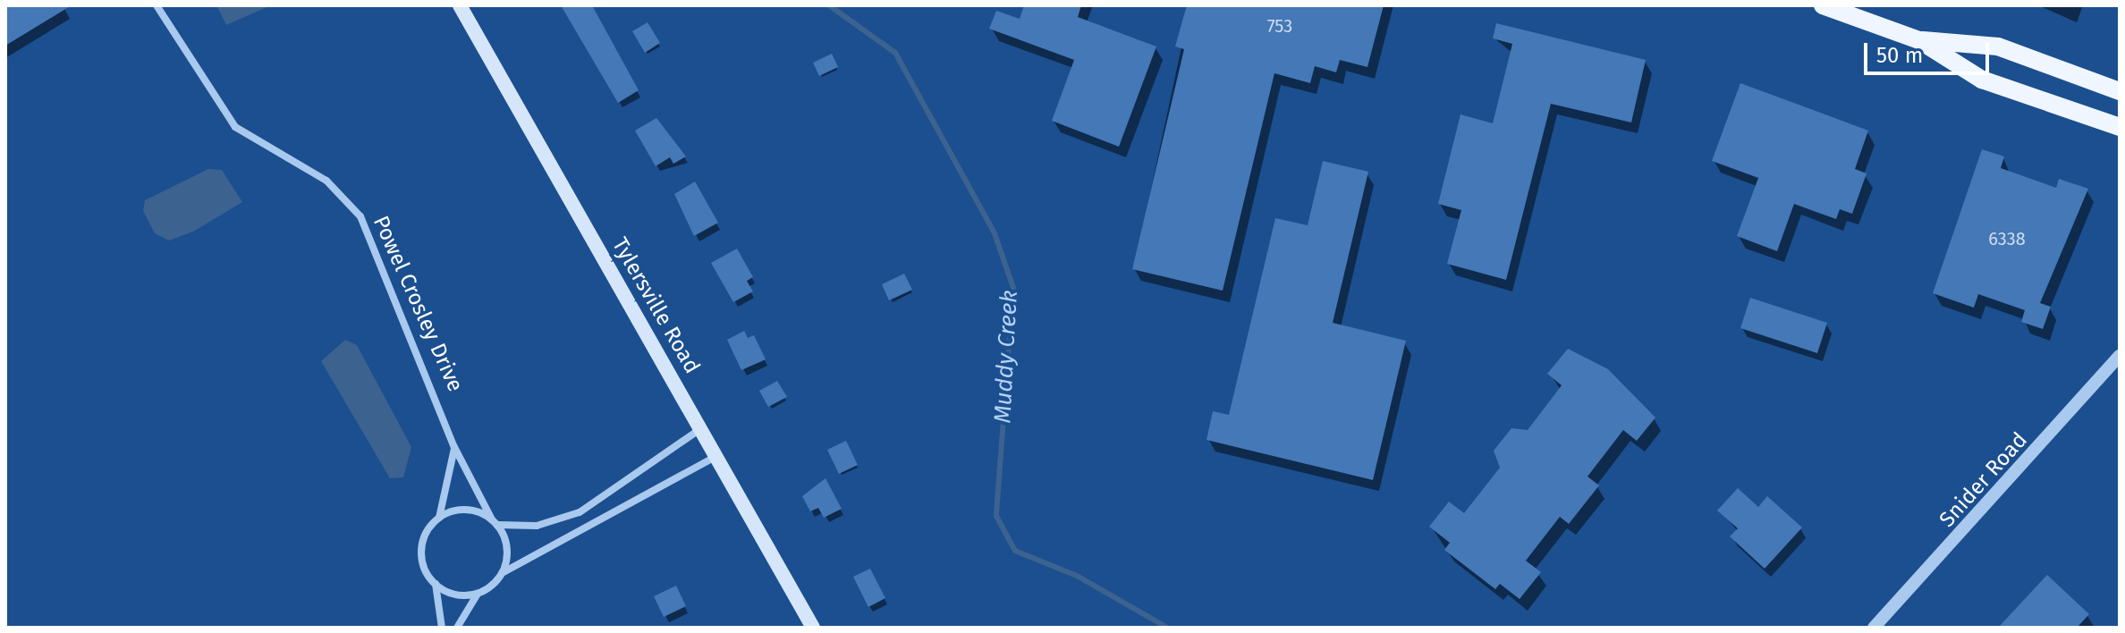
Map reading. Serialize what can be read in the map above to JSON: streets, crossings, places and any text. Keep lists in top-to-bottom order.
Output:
{
  "streets": {
    "main road": ["Tylersville Road"],
    "street": ["Powel Crosley Drive", "Snider Road"]
  },
  "water": ["Muddy Creek"],
  "house_numbers": ["753", "6338"],
  "scale_bar": "50 m"
}
